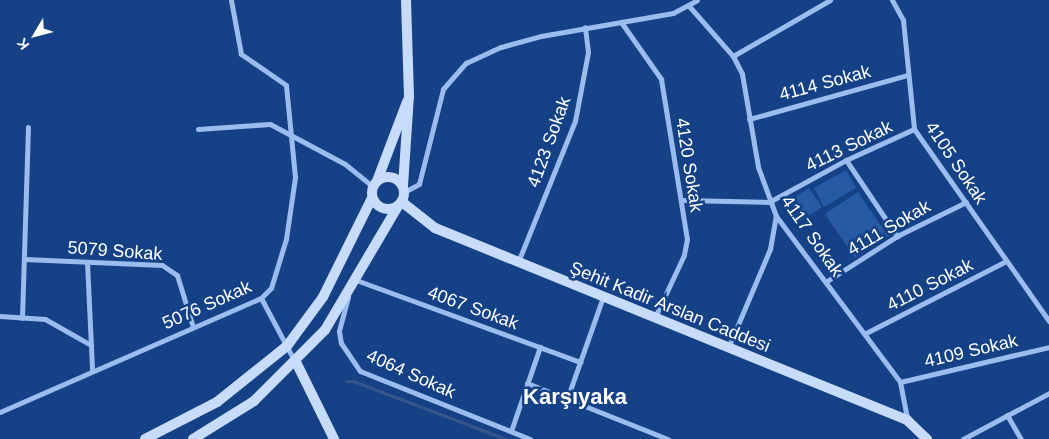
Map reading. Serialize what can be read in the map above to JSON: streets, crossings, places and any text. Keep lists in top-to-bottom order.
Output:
{
  "streets": {
    "main road": ["Şehit Kadir Arslan Caddesi"],
    "street": [
      "4114 Sokak",
      "4123 Sokak",
      "4113 Sokak",
      "4105 Sokak",
      "4120 Sokak",
      "4111 Sokak",
      "4117 Sokak",
      "5079 Sokak",
      "4110 Sokak",
      "5076 Sokak",
      "4067 Sokak",
      "4109 Sokak",
      "4064 Sokak"
    ]
  },
  "crossings": [
    ["4114 Sokak", "4105 Sokak"],
    ["4114 Sokak", "4117 Sokak"],
    ["4123 Sokak", "Şehit Kadir Arslan Caddesi"],
    ["4113 Sokak", "4105 Sokak"],
    ["4113 Sokak", "4117 Sokak"],
    ["4105 Sokak", "4111 Sokak"],
    ["4105 Sokak", "4110 Sokak"],
    ["4120 Sokak", "Şehit Kadir Arslan Caddesi"],
    ["4111 Sokak", "4117 Sokak"],
    ["4117 Sokak", "4110 Sokak"],
    ["4117 Sokak", "Şehit Kadir Arslan Caddesi"],
    ["4117 Sokak", "4109 Sokak"],
    ["5079 Sokak", "5076 Sokak"]
  ],
  "districts": ["Karşıyaka"],
  "north": "bottom left"
}
